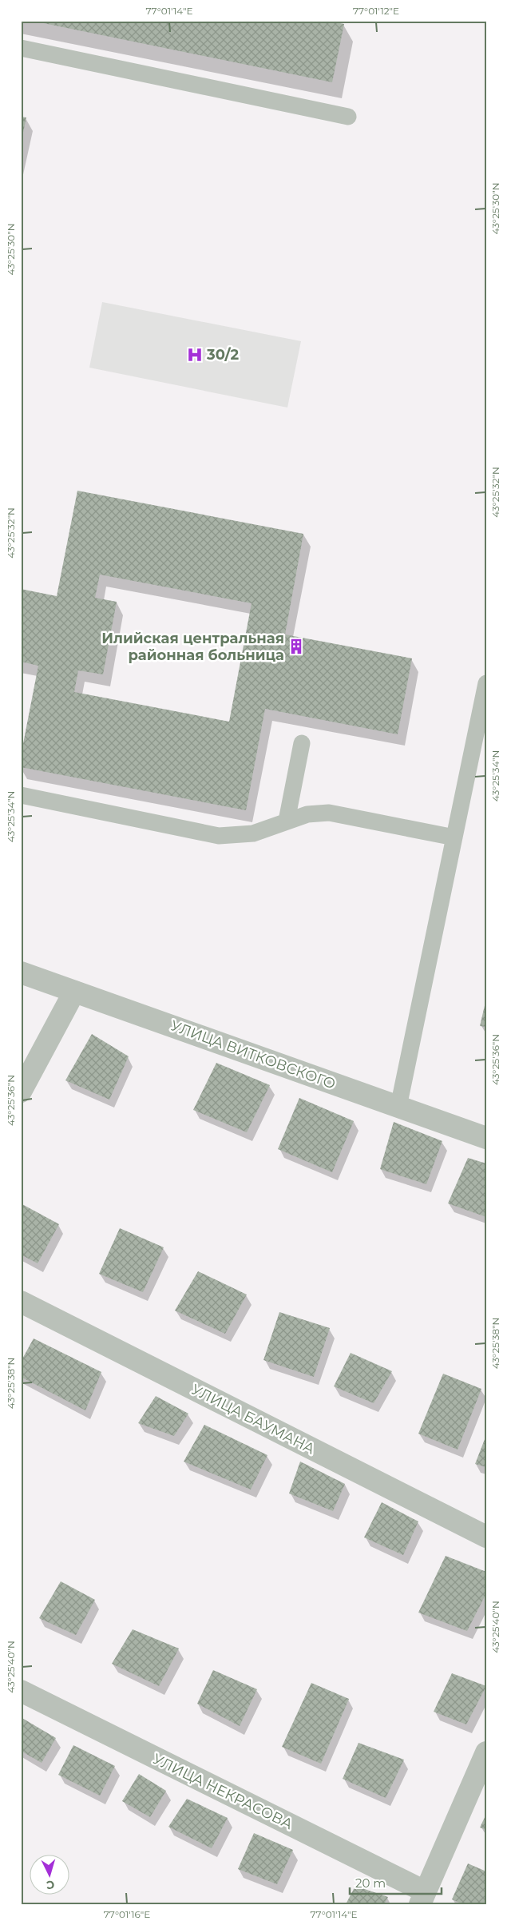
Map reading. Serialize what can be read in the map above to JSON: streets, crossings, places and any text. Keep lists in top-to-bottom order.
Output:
{
  "streets": {
    "street": ["УЛИЦА ВИТКОВСКОГО", "УЛИЦА БАУМАНА", "УЛИЦА НЕКРАСОВА"]
  },
  "places": {
    "hospital": ["30/2"],
    "building": ["Илийская центральная районная больница"]
  },
  "scale_bar": "20 m",
  "north": "bottom",
  "coordinates": [
    "77°01'14\"E",
    "77°01'12\"E",
    "43°25'30\"N",
    "43°25'32\"N",
    "43°25'34\"N",
    "43°25'36\"N",
    "43°25'38\"N",
    "43°25'40\"N",
    "77°01'16\"E"
  ]
}
